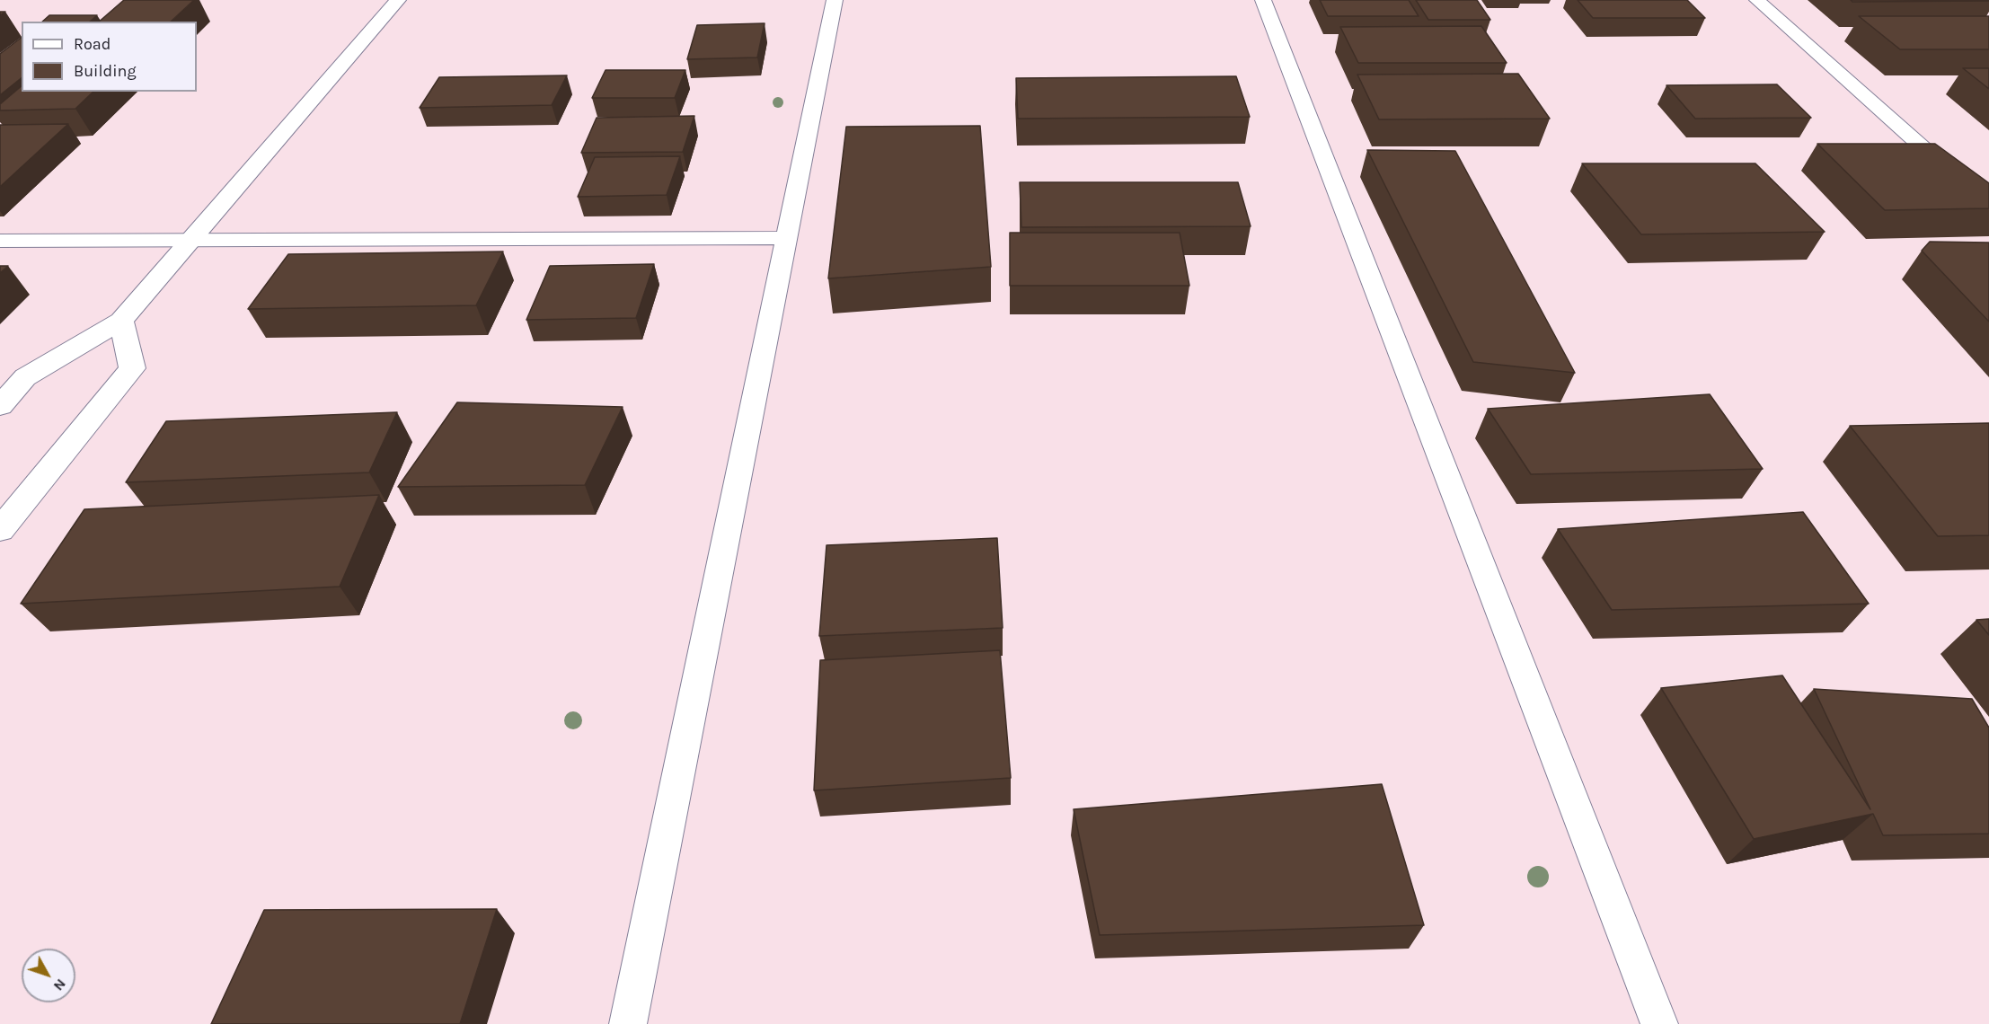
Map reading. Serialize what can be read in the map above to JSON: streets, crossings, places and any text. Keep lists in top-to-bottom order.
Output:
{
  "legend": ["Road", "Building"],
  "north": "bottom right"
}
